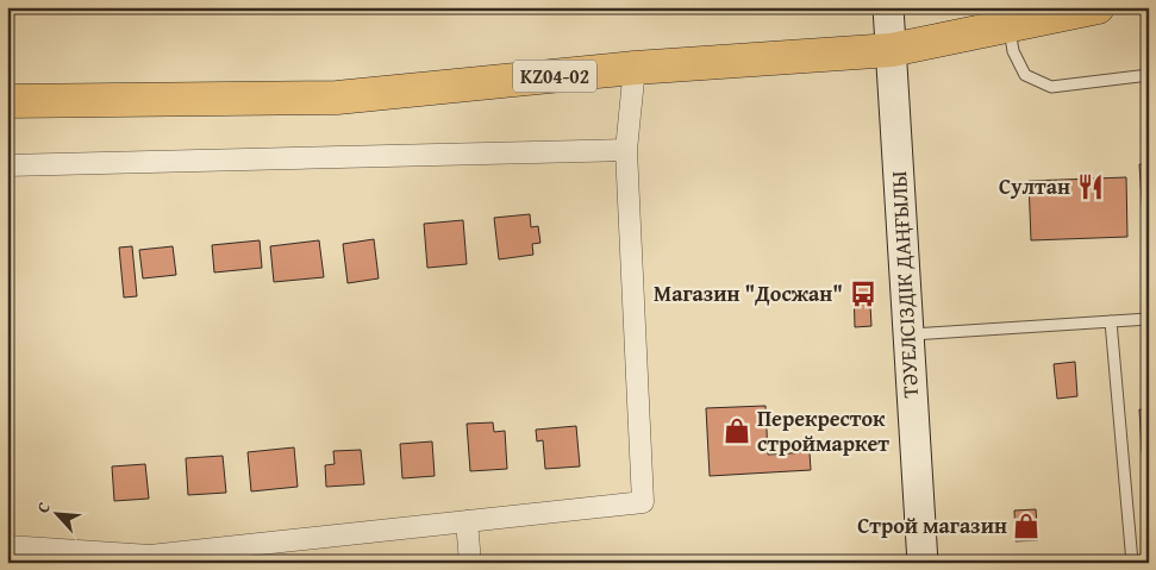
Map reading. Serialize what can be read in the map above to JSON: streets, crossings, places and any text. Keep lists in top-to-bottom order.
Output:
{
  "streets": {
    "main road": ["KZ04-02"],
    "street": ["ТӘУЕЛСІЗДІК ДАҢҒЫЛЫ"]
  },
  "crossings": [
    ["KZ04-02", "ТӘУЕЛСІЗДІК ДАҢҒЫЛЫ"]
  ],
  "places": {
    "restaurant": ["Султан"],
    "bus stop": ["Магазин \"Досжан\""],
    "shop": ["Перекресток строймаркет", "Строй магазин"]
  },
  "north": "top left"
}
